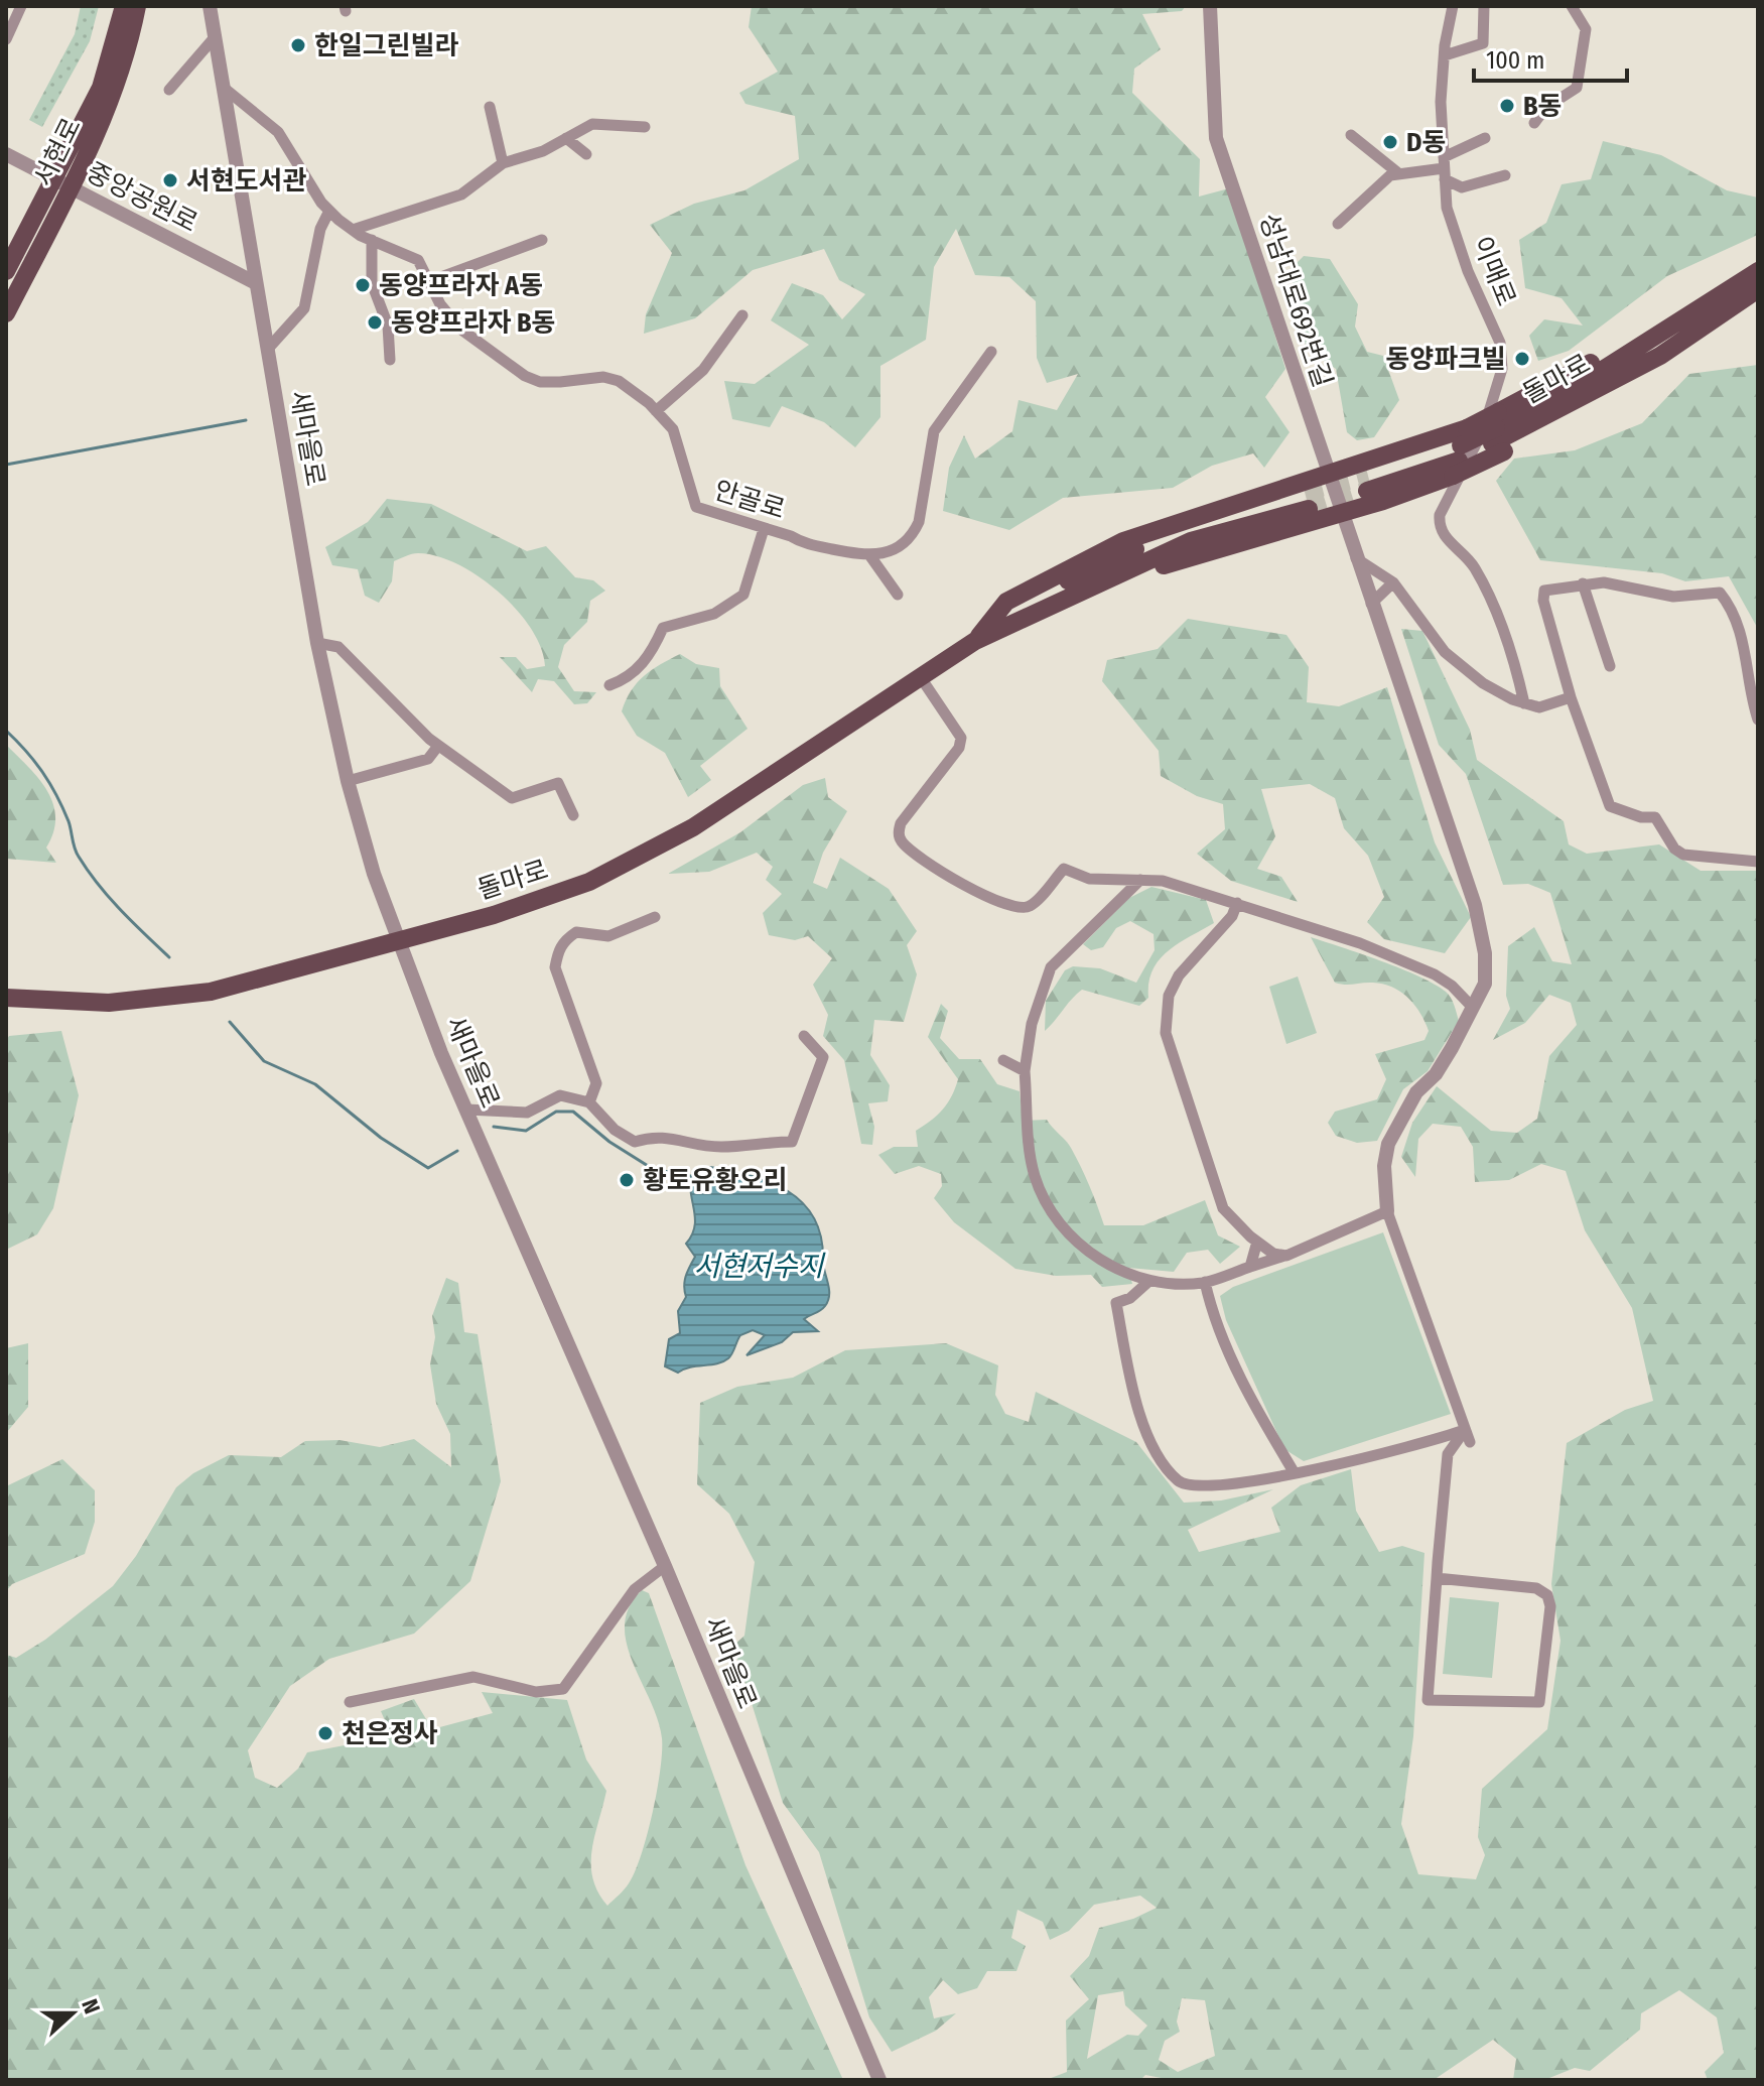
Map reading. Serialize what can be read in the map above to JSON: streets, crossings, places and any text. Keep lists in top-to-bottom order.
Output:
{
  "streets": {
    "main road": ["서현로", "돌마로"],
    "street": [
      "중앙공원로",
      "이매로",
      "성남대로692번길",
      "새마을로",
      "안골로"
    ]
  },
  "crossings": [
    ["서현로", "중앙공원로"],
    ["중앙공원로", "새마을로"],
    ["돌마로", "새마을로"],
    ["새마을로", "안골로"]
  ],
  "water": ["서현저수지"],
  "places": [
    "한일그린빌라",
    "B동",
    "D동",
    "서현도서관",
    "동양프라자 A동",
    "동양프라자 B동",
    "동양파크빌",
    "황토유황오리",
    "천은정사"
  ],
  "scale_bar": "100 m",
  "north": "right"
}
